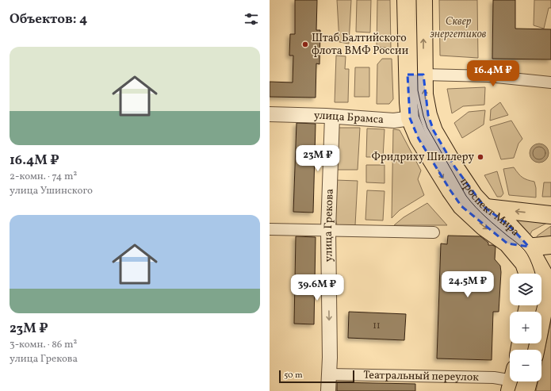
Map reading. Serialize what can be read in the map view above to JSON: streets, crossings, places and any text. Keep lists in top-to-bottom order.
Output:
{
  "streets": {
    "main road": ["улица Брамса", "проспект Мира"],
    "street": ["улица Грекова", "Театральный переулок"]
  },
  "crossings": [
    ["улица Брамса", "проспект Мира"],
    ["улица Брамса", "улица Грекова"],
    ["улица Грекова", "Театральный переулок"]
  ],
  "one_way": ["улица Грекова"],
  "parks": ["Сквер энергетиков"],
  "places": ["Штаб Балтийского флота ВМФ России", "Фридриху Шиллеру"],
  "house_numbers": ["11"],
  "scale_bar": "50 m",
  "page": {
    "heading": "Объектов: 4",
    "list": [
      {
        "name": "16.4M ₽",
        "note": "2-комн. · 74 m² · улица Ушинского"
      },
      {
        "name": "23M ₽",
        "note": "3-комн. · 86 m² · улица Грекова"
      }
    ],
    "price": [
      "16.4M ₽",
      "23M ₽",
      "24.5M ₽",
      "39.6M ₽"
    ],
    "map_buttons": ["+", "−"],
    "scale": "50 m"
  }
}
